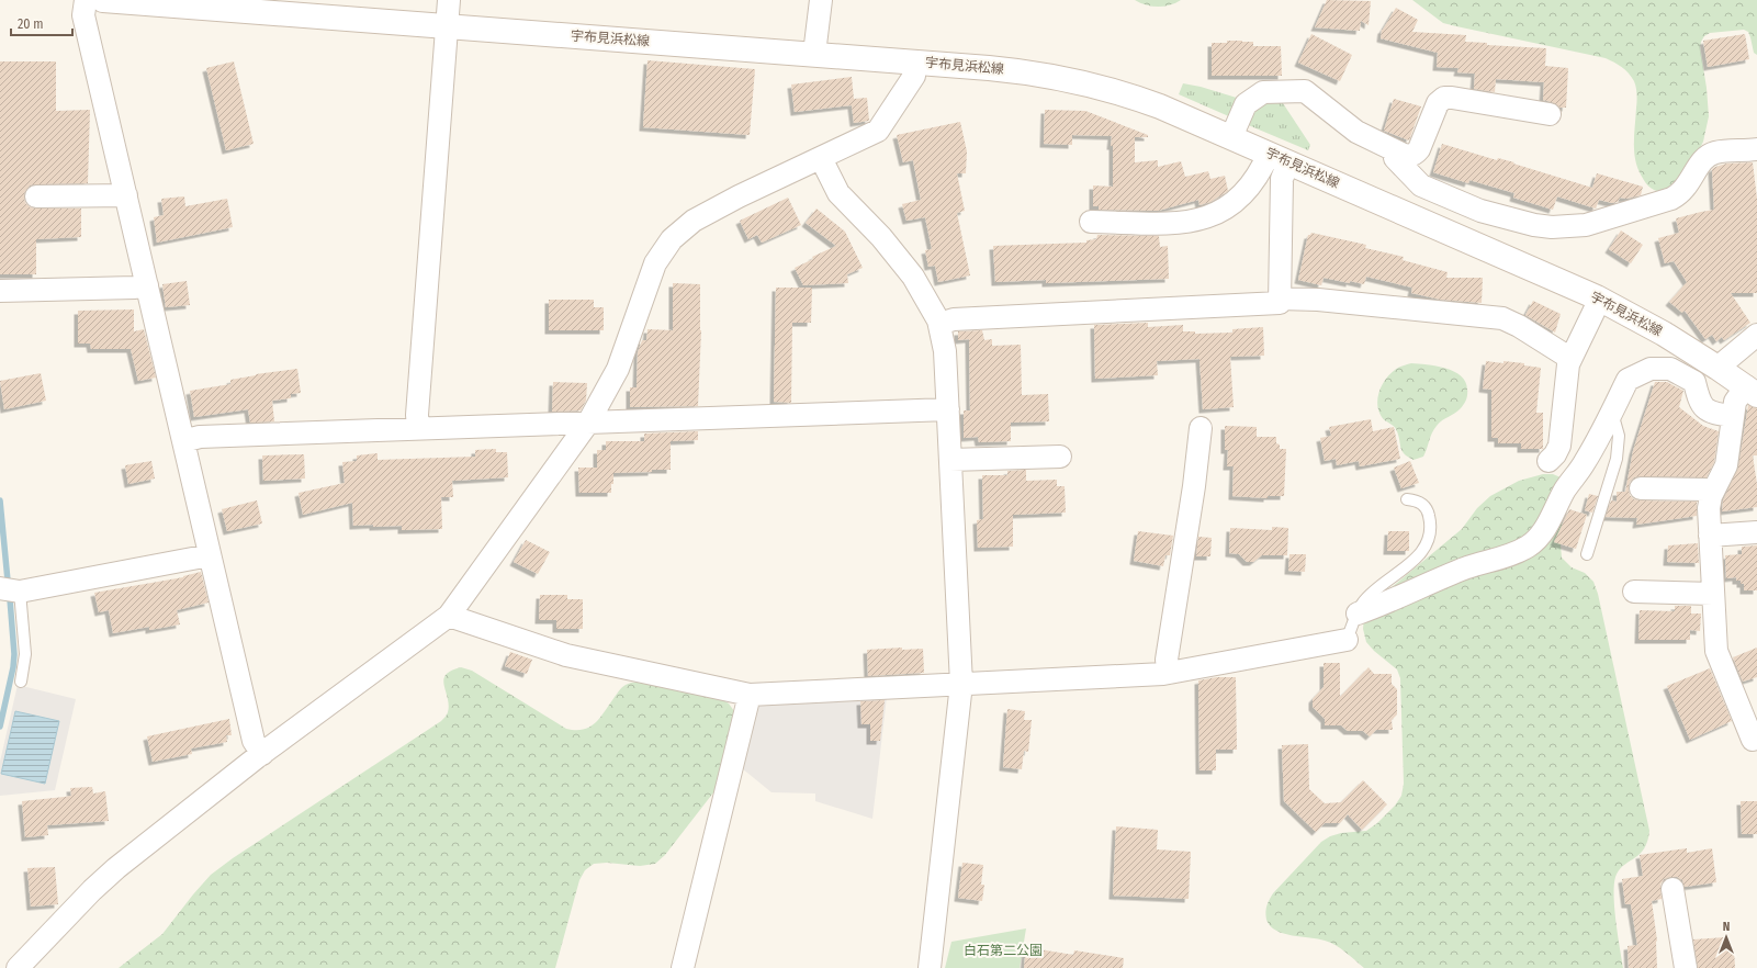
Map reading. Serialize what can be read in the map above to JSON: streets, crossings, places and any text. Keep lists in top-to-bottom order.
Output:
{
  "streets": {
    "main road": ["宇布見浜松線"]
  },
  "parks": ["白石第二公園"],
  "scale_bar": "20 m",
  "north": "top"
}
